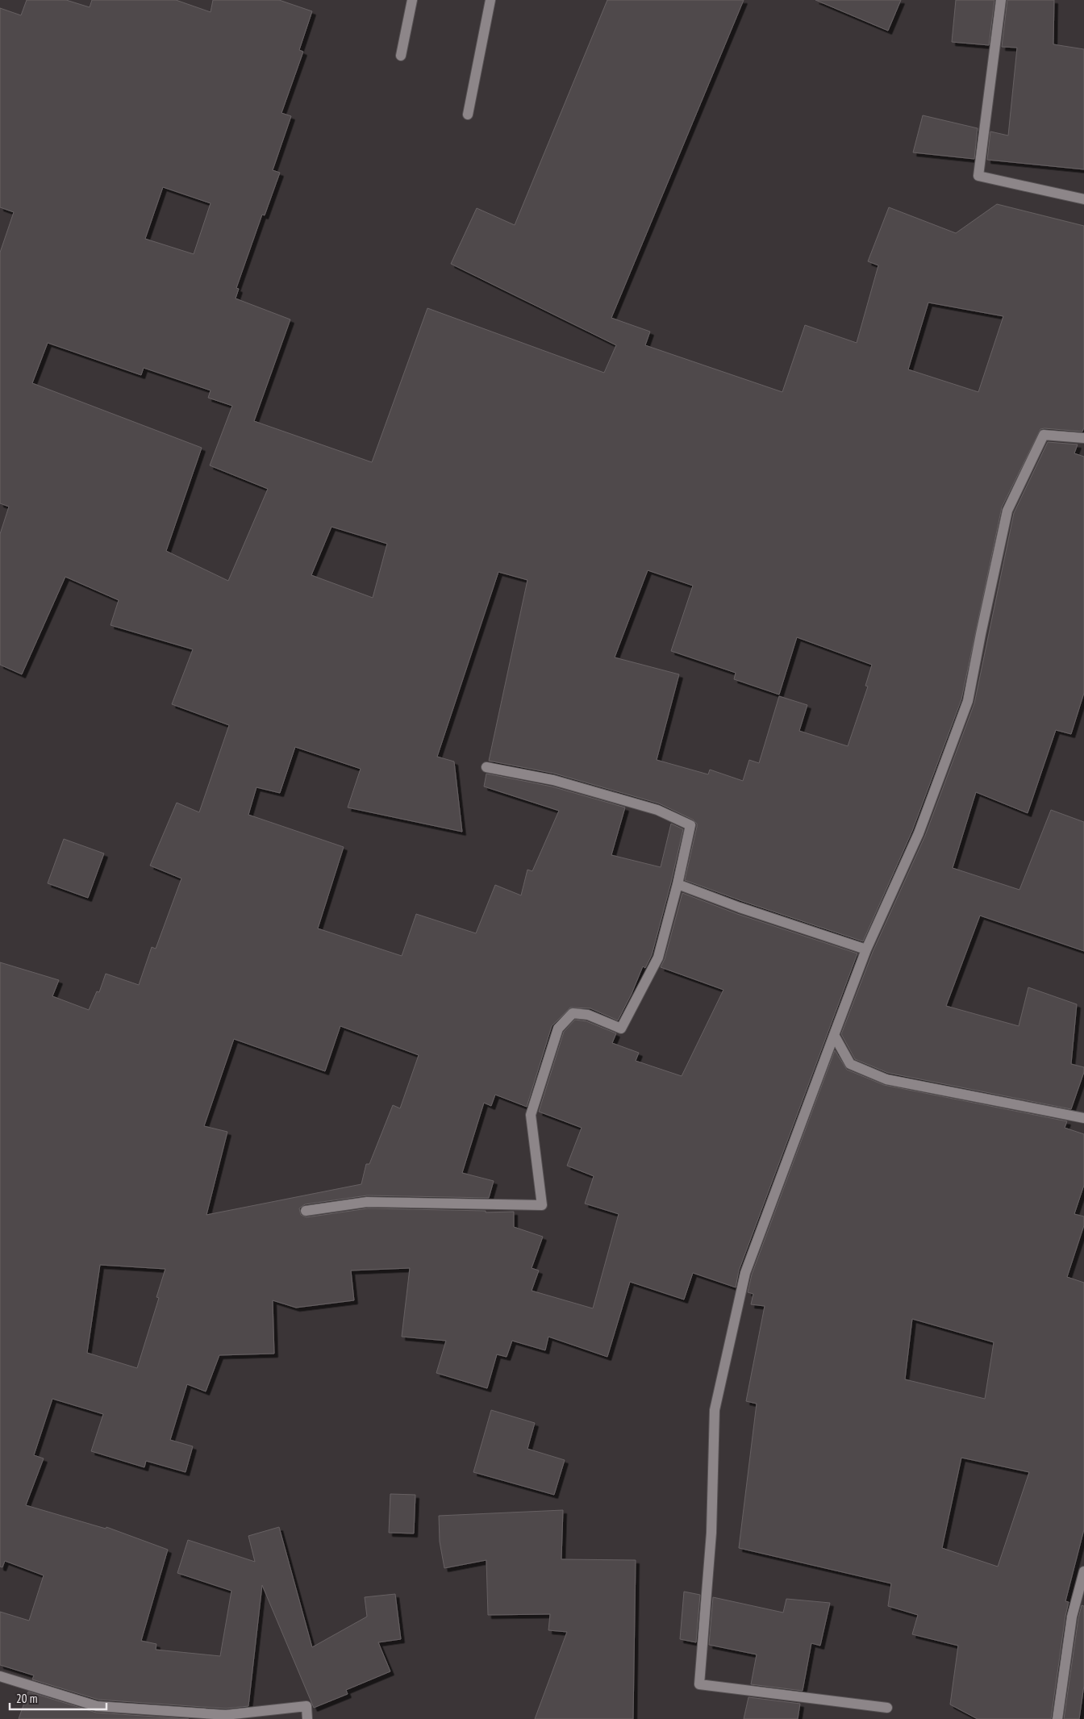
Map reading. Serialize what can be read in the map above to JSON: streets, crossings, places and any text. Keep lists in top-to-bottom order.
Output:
{
  "scale_bar": "20 m"
}
